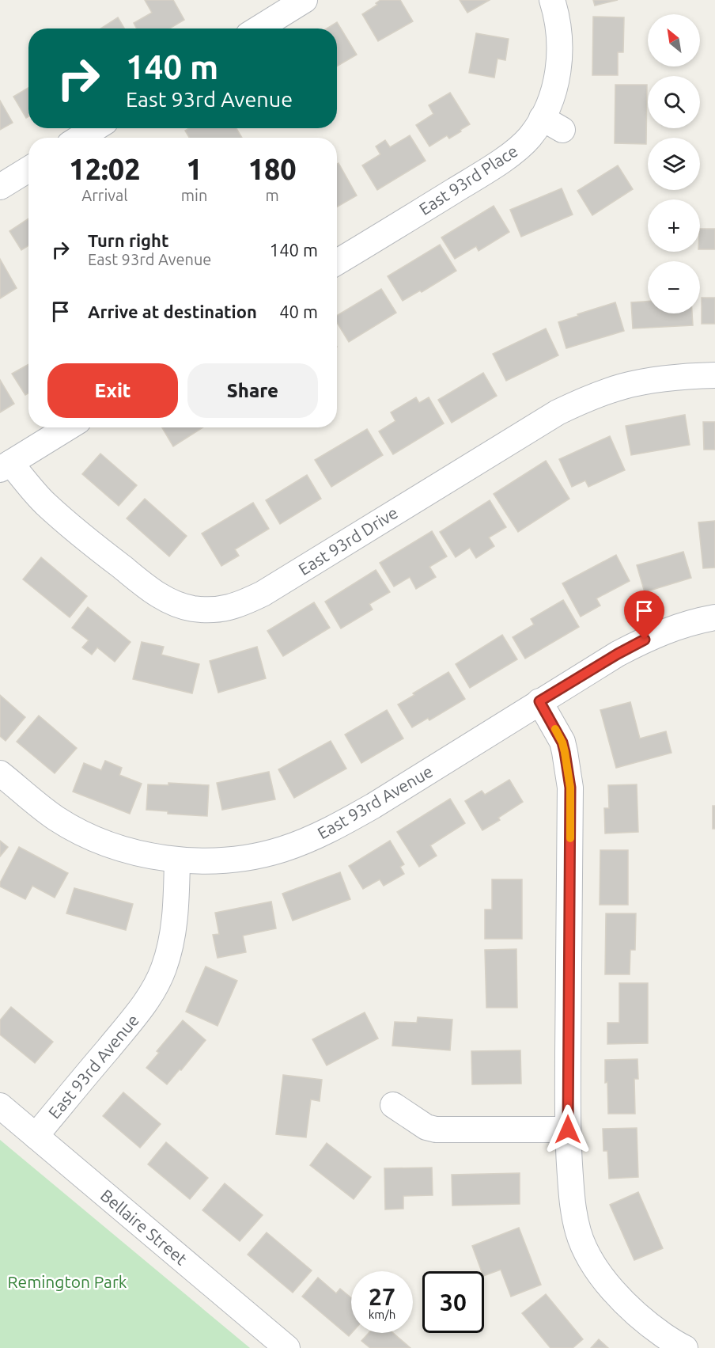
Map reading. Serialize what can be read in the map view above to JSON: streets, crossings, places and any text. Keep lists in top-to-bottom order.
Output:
{
  "streets": {
    "street": [
      "East 93rd Place",
      "East 93rd Drive",
      "East 93rd Avenue",
      "Bellaire Street"
    ]
  },
  "crossings": [
    ["East 93rd Avenue", "Bellaire Street"]
  ],
  "parks": ["Remington Park"],
  "north": "top left",
  "page": {
    "map_buttons": ["+", "−"],
    "turn": ["140 m", "East 93rd Avenue"],
    "eta": [
      "12:02",
      "Arrival",
      "1",
      "min",
      "180",
      "m"
    ],
    "list": [
      {
        "name": "Turn right",
        "note": "East 93rd Avenue",
        "value": "140 m"
      },
      {
        "name": "Arrive at destination",
        "value": "40 m"
      }
    ],
    "buttons": ["Exit", "Share"],
    "speed": "27 km/h",
    "limit": "30"
  }
}
